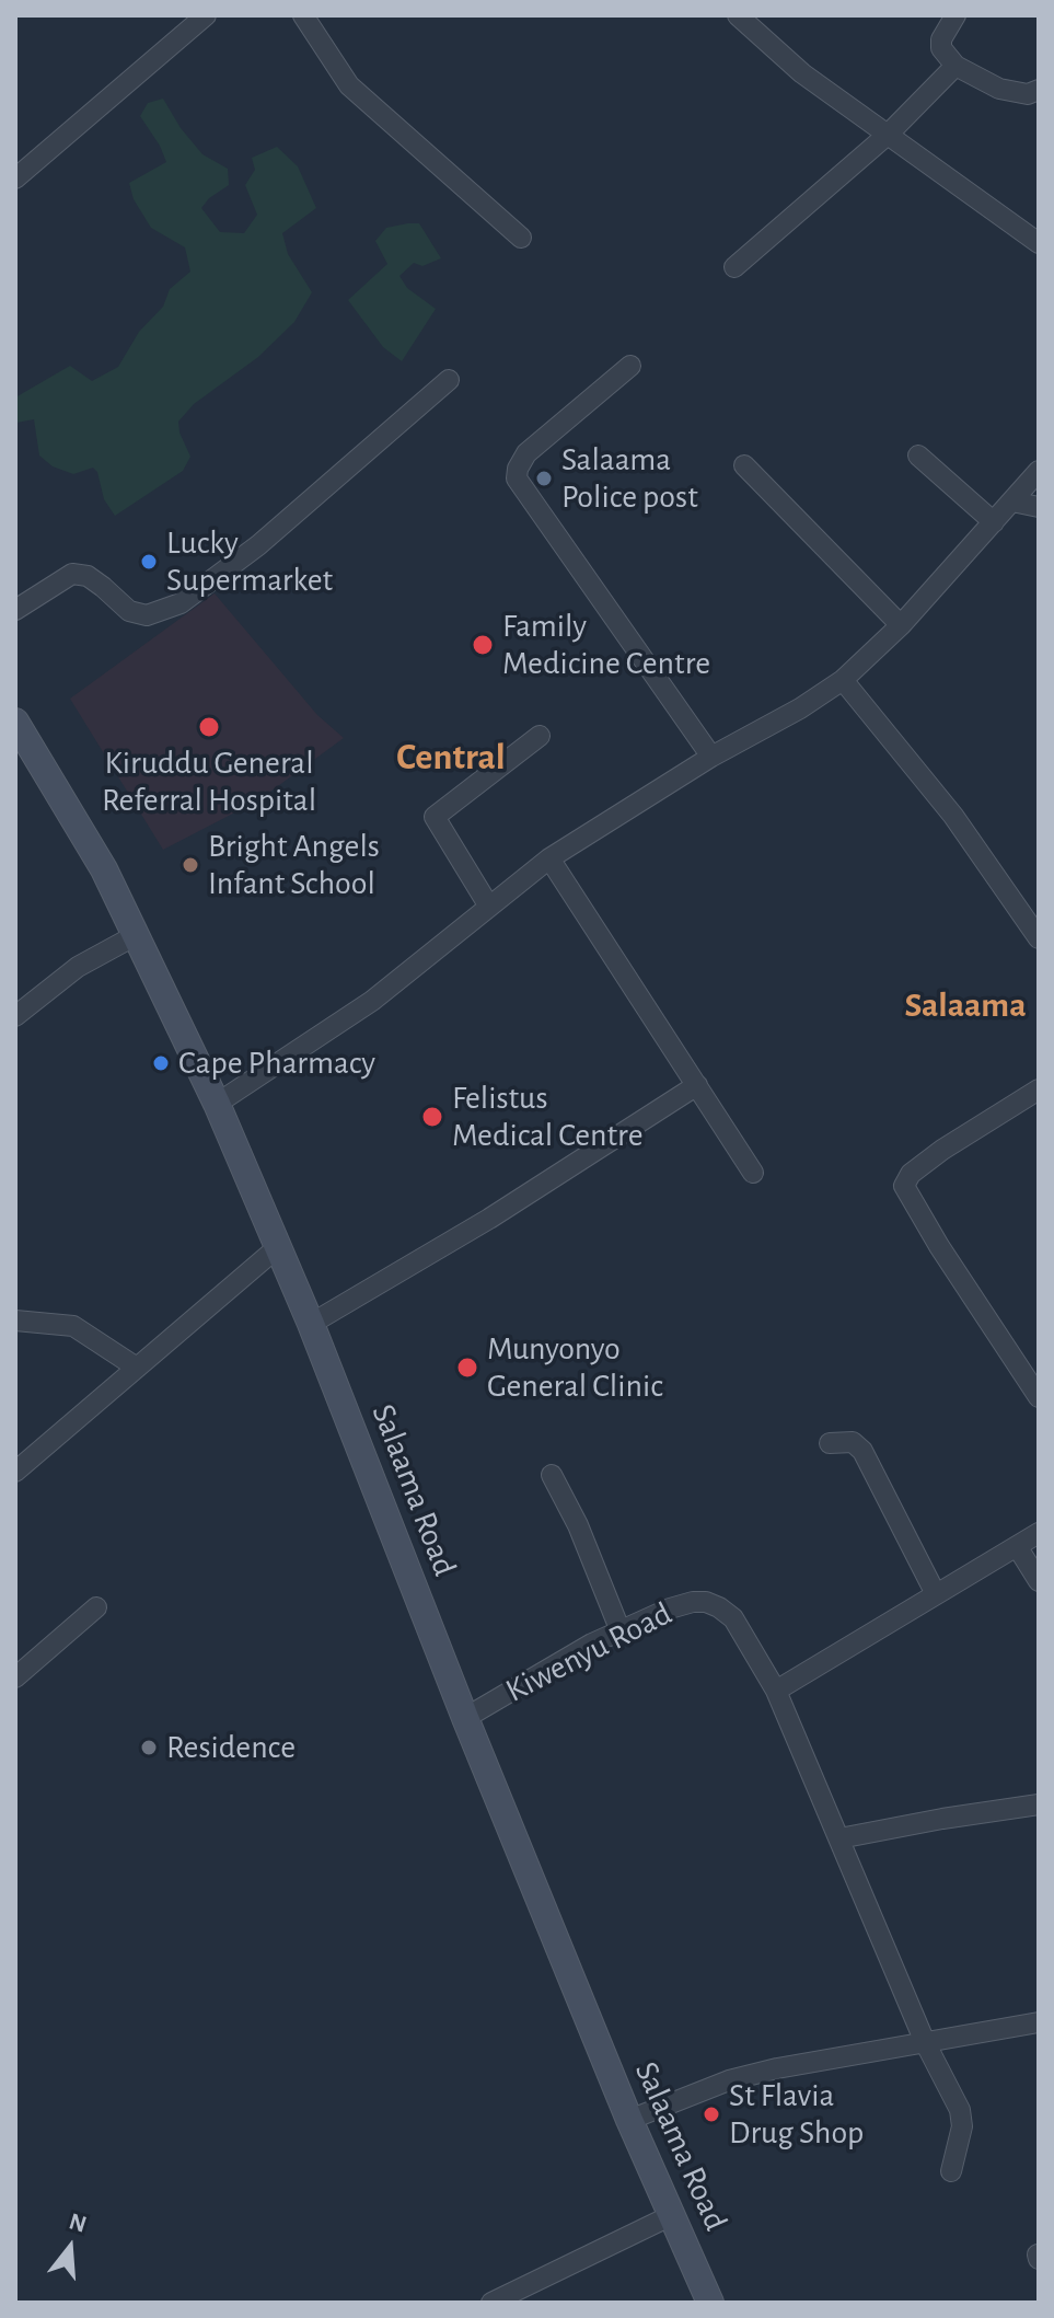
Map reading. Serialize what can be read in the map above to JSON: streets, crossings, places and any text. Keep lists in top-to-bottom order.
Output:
{
  "streets": {
    "main road": ["Salaama Road"],
    "street": ["Kiwenyu Road"]
  },
  "crossings": [
    ["Salaama Road", "Kiwenyu Road"]
  ],
  "districts": ["Central", "Salaama"],
  "places": [
    "Salaama Police post",
    "Lucky Supermarket",
    "Family Medicine Centre",
    "Kiruddu General Referral Hospital",
    "Bright Angels Infant School",
    "Cape Pharmacy",
    "Felistus Medical Centre",
    "Munyonyo General Clinic",
    "Residence",
    "St Flavia Drug Shop"
  ],
  "north": "top"
}
